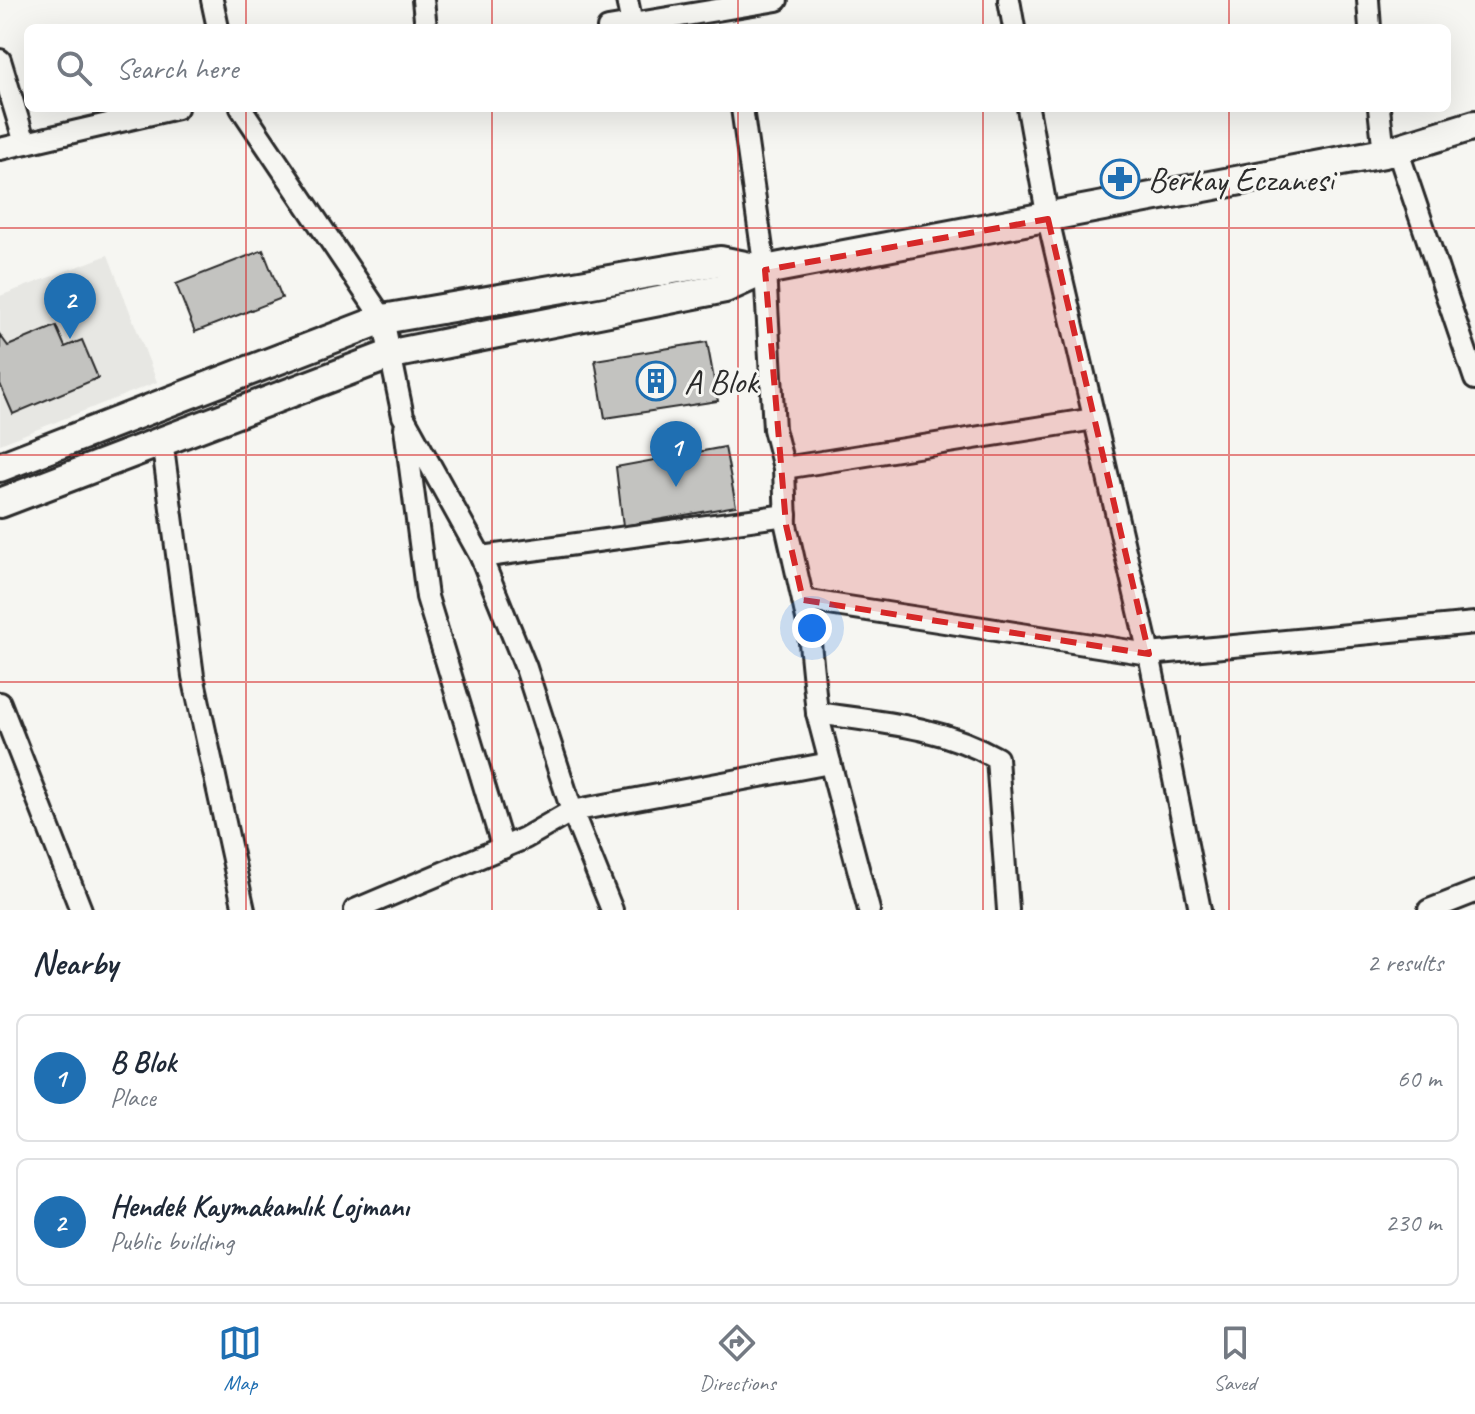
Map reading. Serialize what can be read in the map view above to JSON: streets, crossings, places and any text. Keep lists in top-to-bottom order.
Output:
{
  "places": {
    "pharmacy": ["Berkay Eczanesi"],
    "building": ["A Blok"]
  },
  "page": {
    "search": "Search here",
    "pins": ["2", "1"],
    "heading": ["Nearby", "2 results"],
    "list": [
      {
        "mark": "1",
        "name": "B Blok",
        "note": "Place",
        "value": "60 m"
      },
      {
        "mark": "2",
        "name": "Hendek Kaymakamlık Lojmanı",
        "note": "Public building",
        "value": "230 m"
      }
    ],
    "nav": ["Map", "Directions", "Saved"]
  }
}
